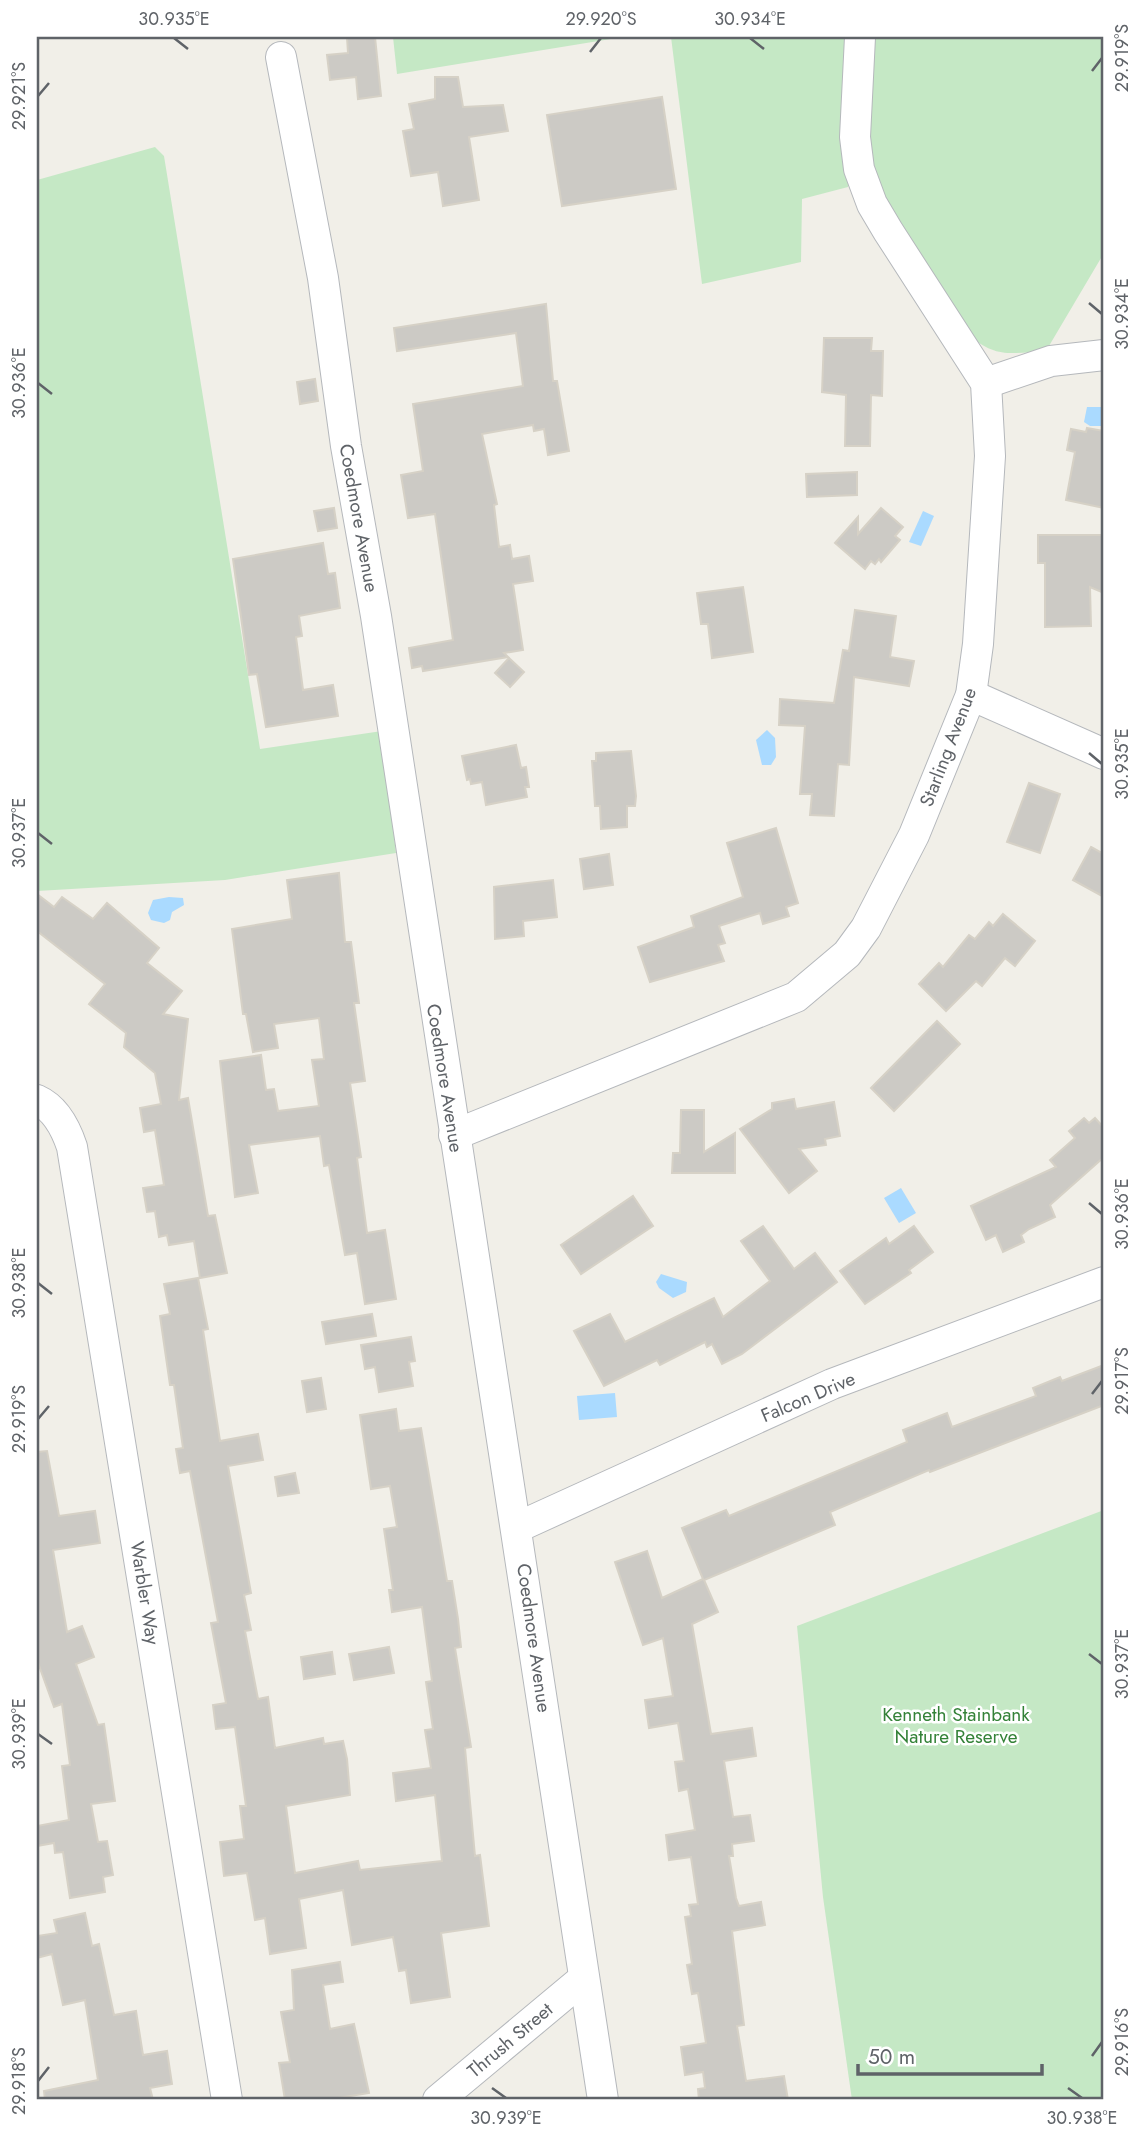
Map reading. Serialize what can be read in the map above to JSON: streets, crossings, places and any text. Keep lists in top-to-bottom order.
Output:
{
  "streets": {
    "street": [
      "Coedmore Avenue",
      "Starling Avenue",
      "Falcon Drive",
      "Warbler Way",
      "Thrush Street"
    ]
  },
  "crossings": [
    ["Coedmore Avenue", "Starling Avenue"],
    ["Coedmore Avenue", "Falcon Drive"],
    ["Coedmore Avenue", "Thrush Street"]
  ],
  "parks": ["Kenneth Stainbank Nature Reserve"],
  "scale_bar": "50 m",
  "coordinates": [
    "30.935°E",
    "29.920°S",
    "30.934°E",
    "29.919°S",
    "29.921°S",
    "30.936°E",
    "30.937°E",
    "30.938°E",
    "29.917°S",
    "30.939°E",
    "29.916°S",
    "29.918°S"
  ]
}
